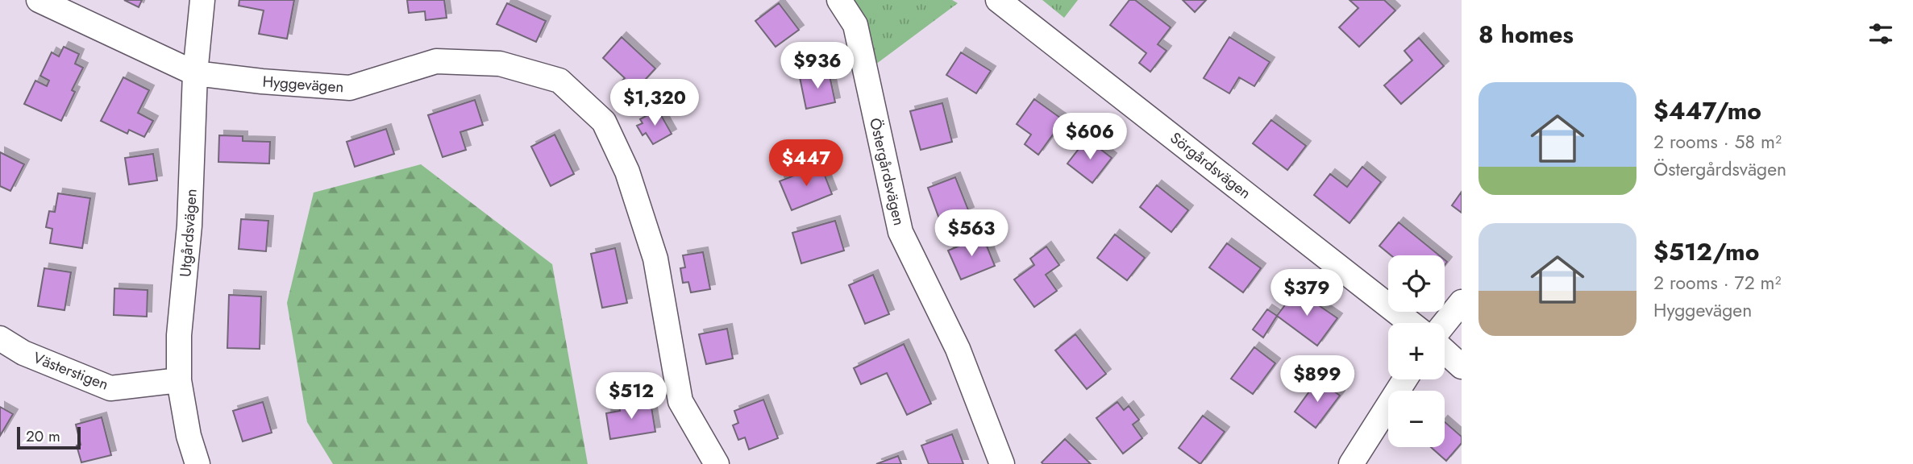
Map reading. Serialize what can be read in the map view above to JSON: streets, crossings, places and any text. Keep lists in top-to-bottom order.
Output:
{
  "streets": {
    "street": [
      "Hyggevägen",
      "Sörgårdsvägen",
      "Östergårdsvägen",
      "Utgårdsvägen",
      "Västerstigen"
    ]
  },
  "crossings": [
    ["Hyggevägen", "Utgårdsvägen"],
    ["Utgårdsvägen", "Västerstigen"]
  ],
  "scale_bar": "20 m",
  "page": {
    "heading": "8 homes",
    "price": [
      "$936",
      "$1,320",
      "$606",
      "$447",
      "$563",
      "$379",
      "$899",
      "$512"
    ],
    "list": [
      {
        "name": "$447/mo",
        "note": "2 rooms · 58 m² · Östergårdsvägen"
      },
      {
        "name": "$512/mo",
        "note": "2 rooms · 72 m² · Hyggevägen"
      }
    ],
    "map_buttons": ["+", "−"],
    "scale": "20 m"
  }
}
